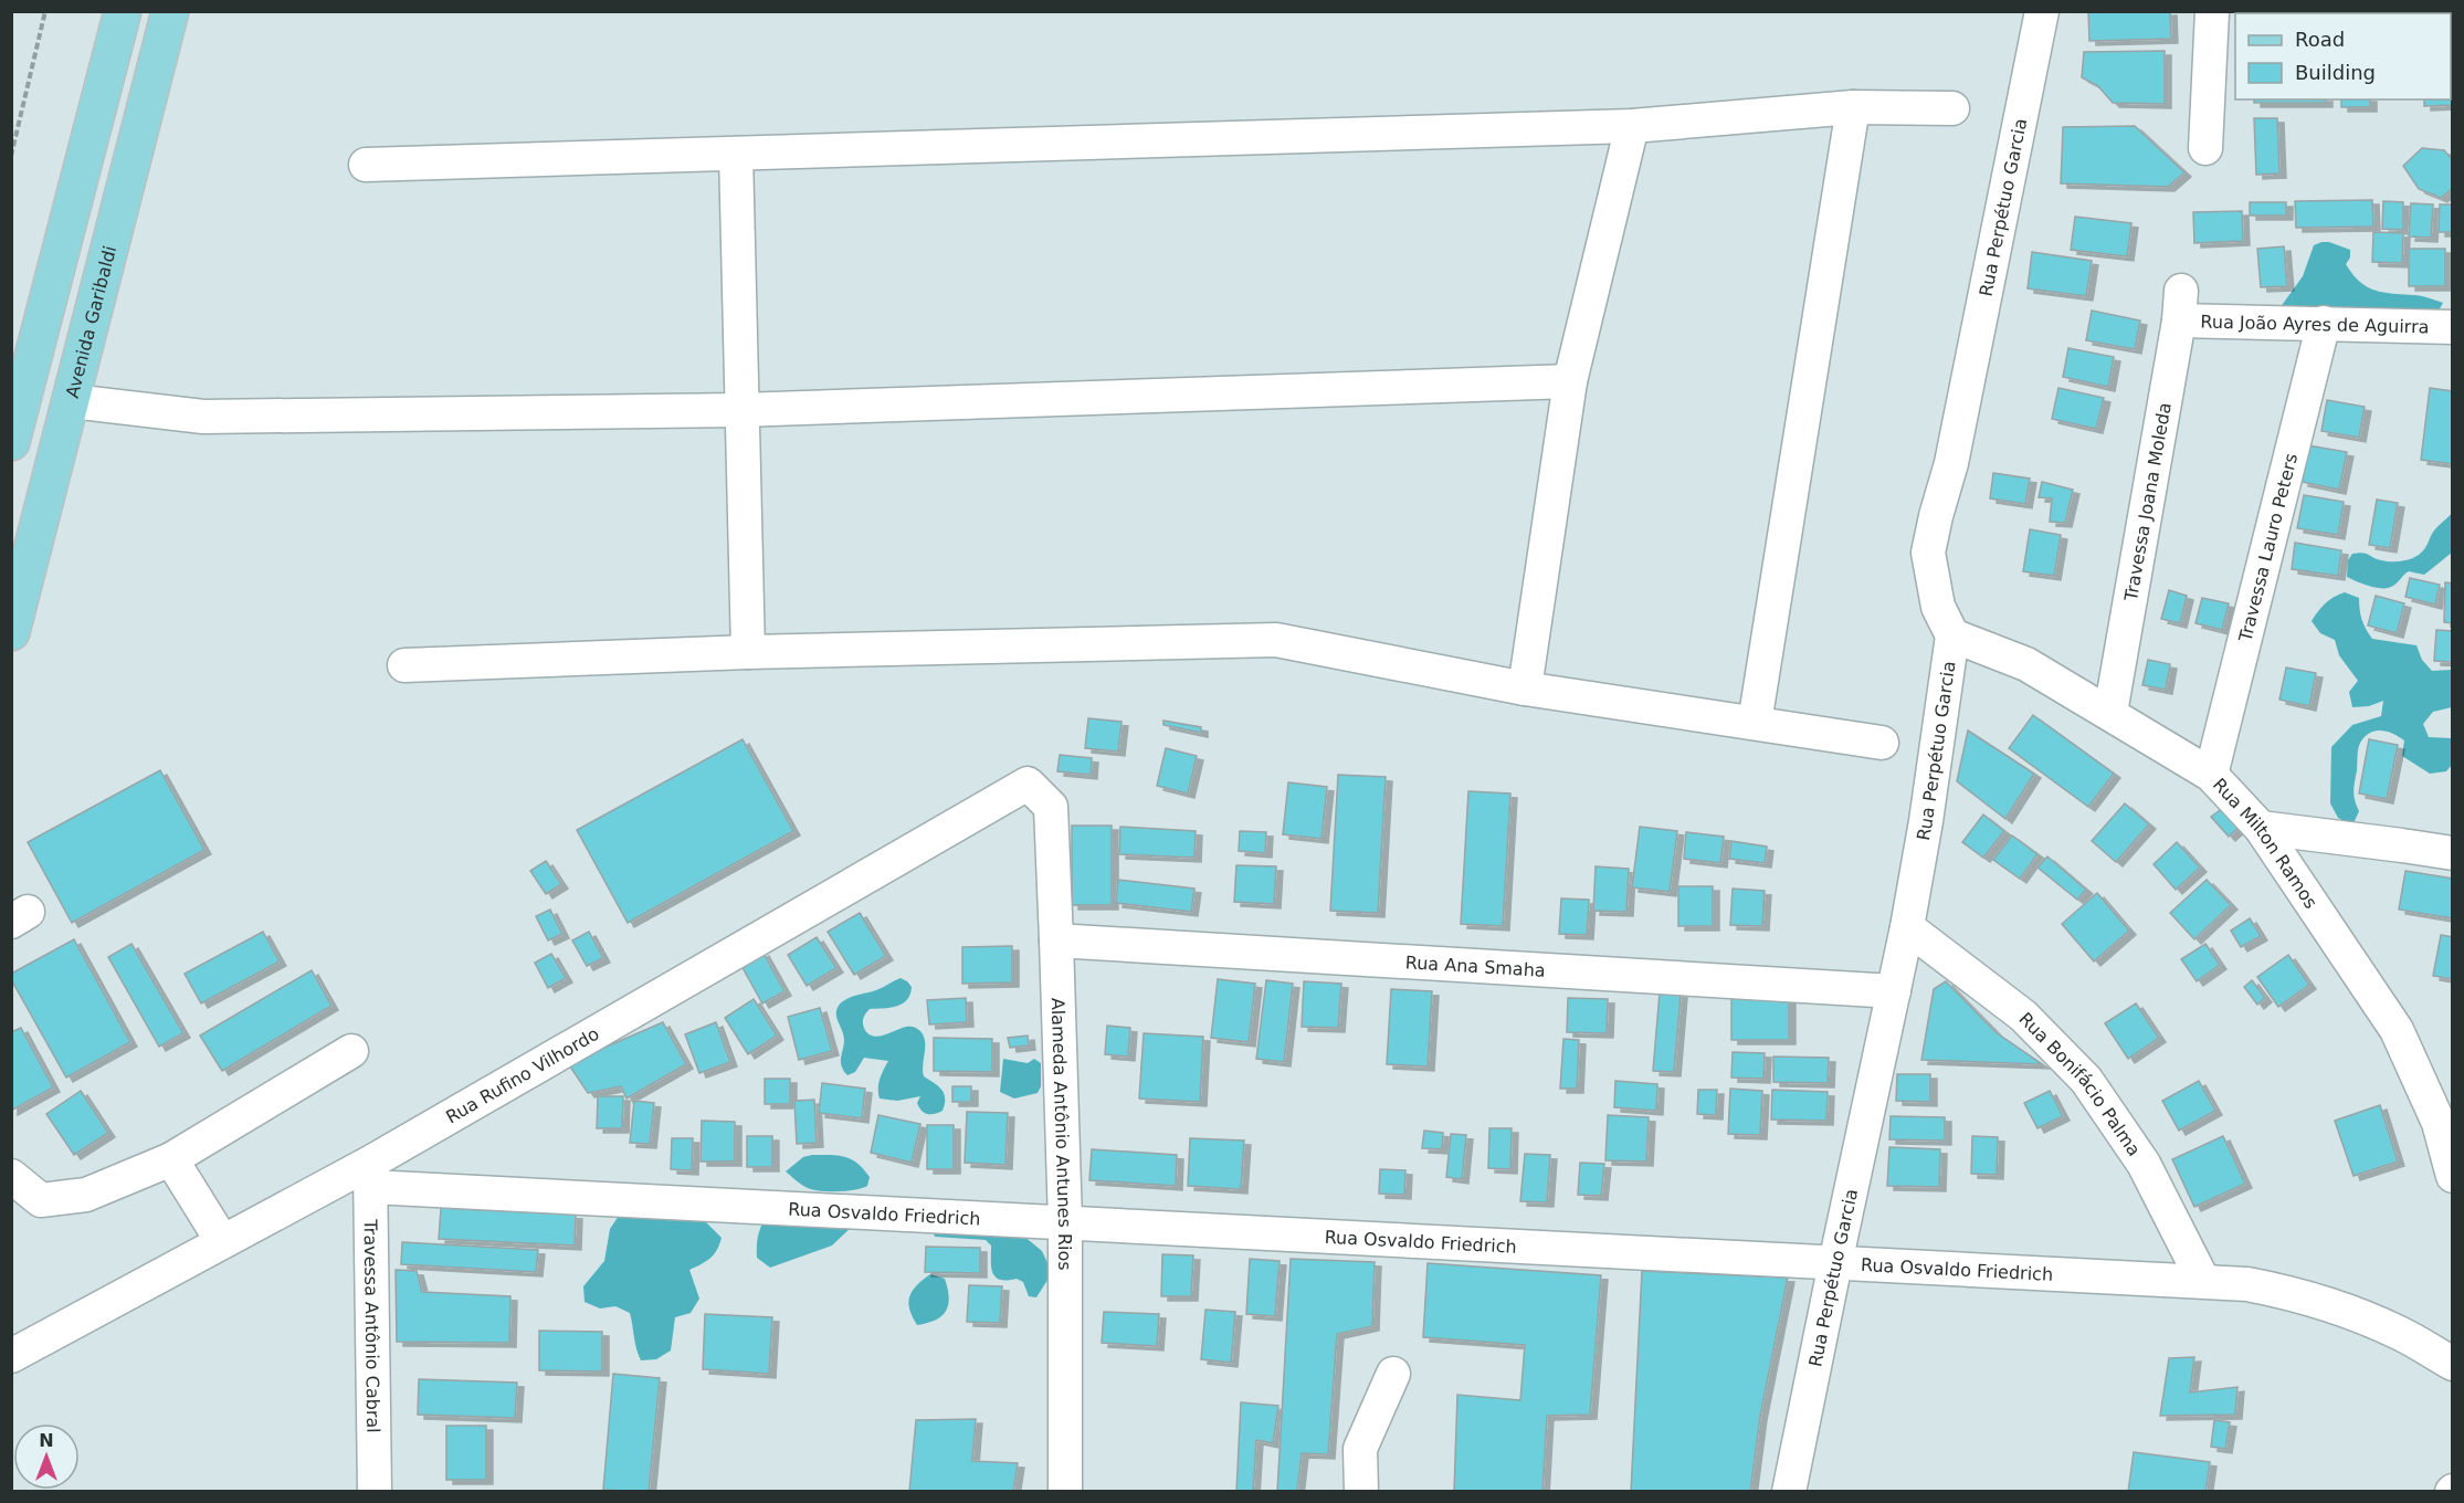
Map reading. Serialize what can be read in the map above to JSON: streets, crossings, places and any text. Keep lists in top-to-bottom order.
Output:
{
  "streets": {
    "main road": ["Avenida Garibaldi"],
    "street": [
      "Rua Perpétuo Garcia",
      "Rua João Ayres de Aguirra",
      "Travessa Joana Moleda",
      "Travessa Lauro Peters",
      "Rua Milton Ramos",
      "Rua Ana Smaha",
      "Rua Rufino Vilhordo",
      "Rua Bonifácio Palma",
      "Alameda Antônio Antunes Rios",
      "Rua Osvaldo Friedrich",
      "Travessa Antônio Cabral"
    ]
  },
  "crossings": [
    ["Rua Perpétuo Garcia", "Rua Milton Ramos"],
    ["Rua Perpétuo Garcia", "Rua Ana Smaha"],
    ["Rua Perpétuo Garcia", "Rua Bonifácio Palma"],
    ["Rua Perpétuo Garcia", "Rua Osvaldo Friedrich"],
    ["Rua João Ayres de Aguirra", "Travessa Joana Moleda"],
    ["Rua João Ayres de Aguirra", "Travessa Lauro Peters"],
    ["Travessa Joana Moleda", "Rua Milton Ramos"],
    ["Travessa Lauro Peters", "Rua Milton Ramos"],
    ["Rua Ana Smaha", "Alameda Antônio Antunes Rios"],
    ["Rua Rufino Vilhordo", "Alameda Antônio Antunes Rios"],
    ["Rua Rufino Vilhordo", "Rua Osvaldo Friedrich"],
    ["Rua Rufino Vilhordo", "Travessa Antônio Cabral"],
    ["Rua Bonifácio Palma", "Rua Osvaldo Friedrich"],
    ["Alameda Antônio Antunes Rios", "Rua Osvaldo Friedrich"],
    ["Rua Osvaldo Friedrich", "Travessa Antônio Cabral"]
  ],
  "legend": ["Road", "Building"],
  "north": "top"
}
